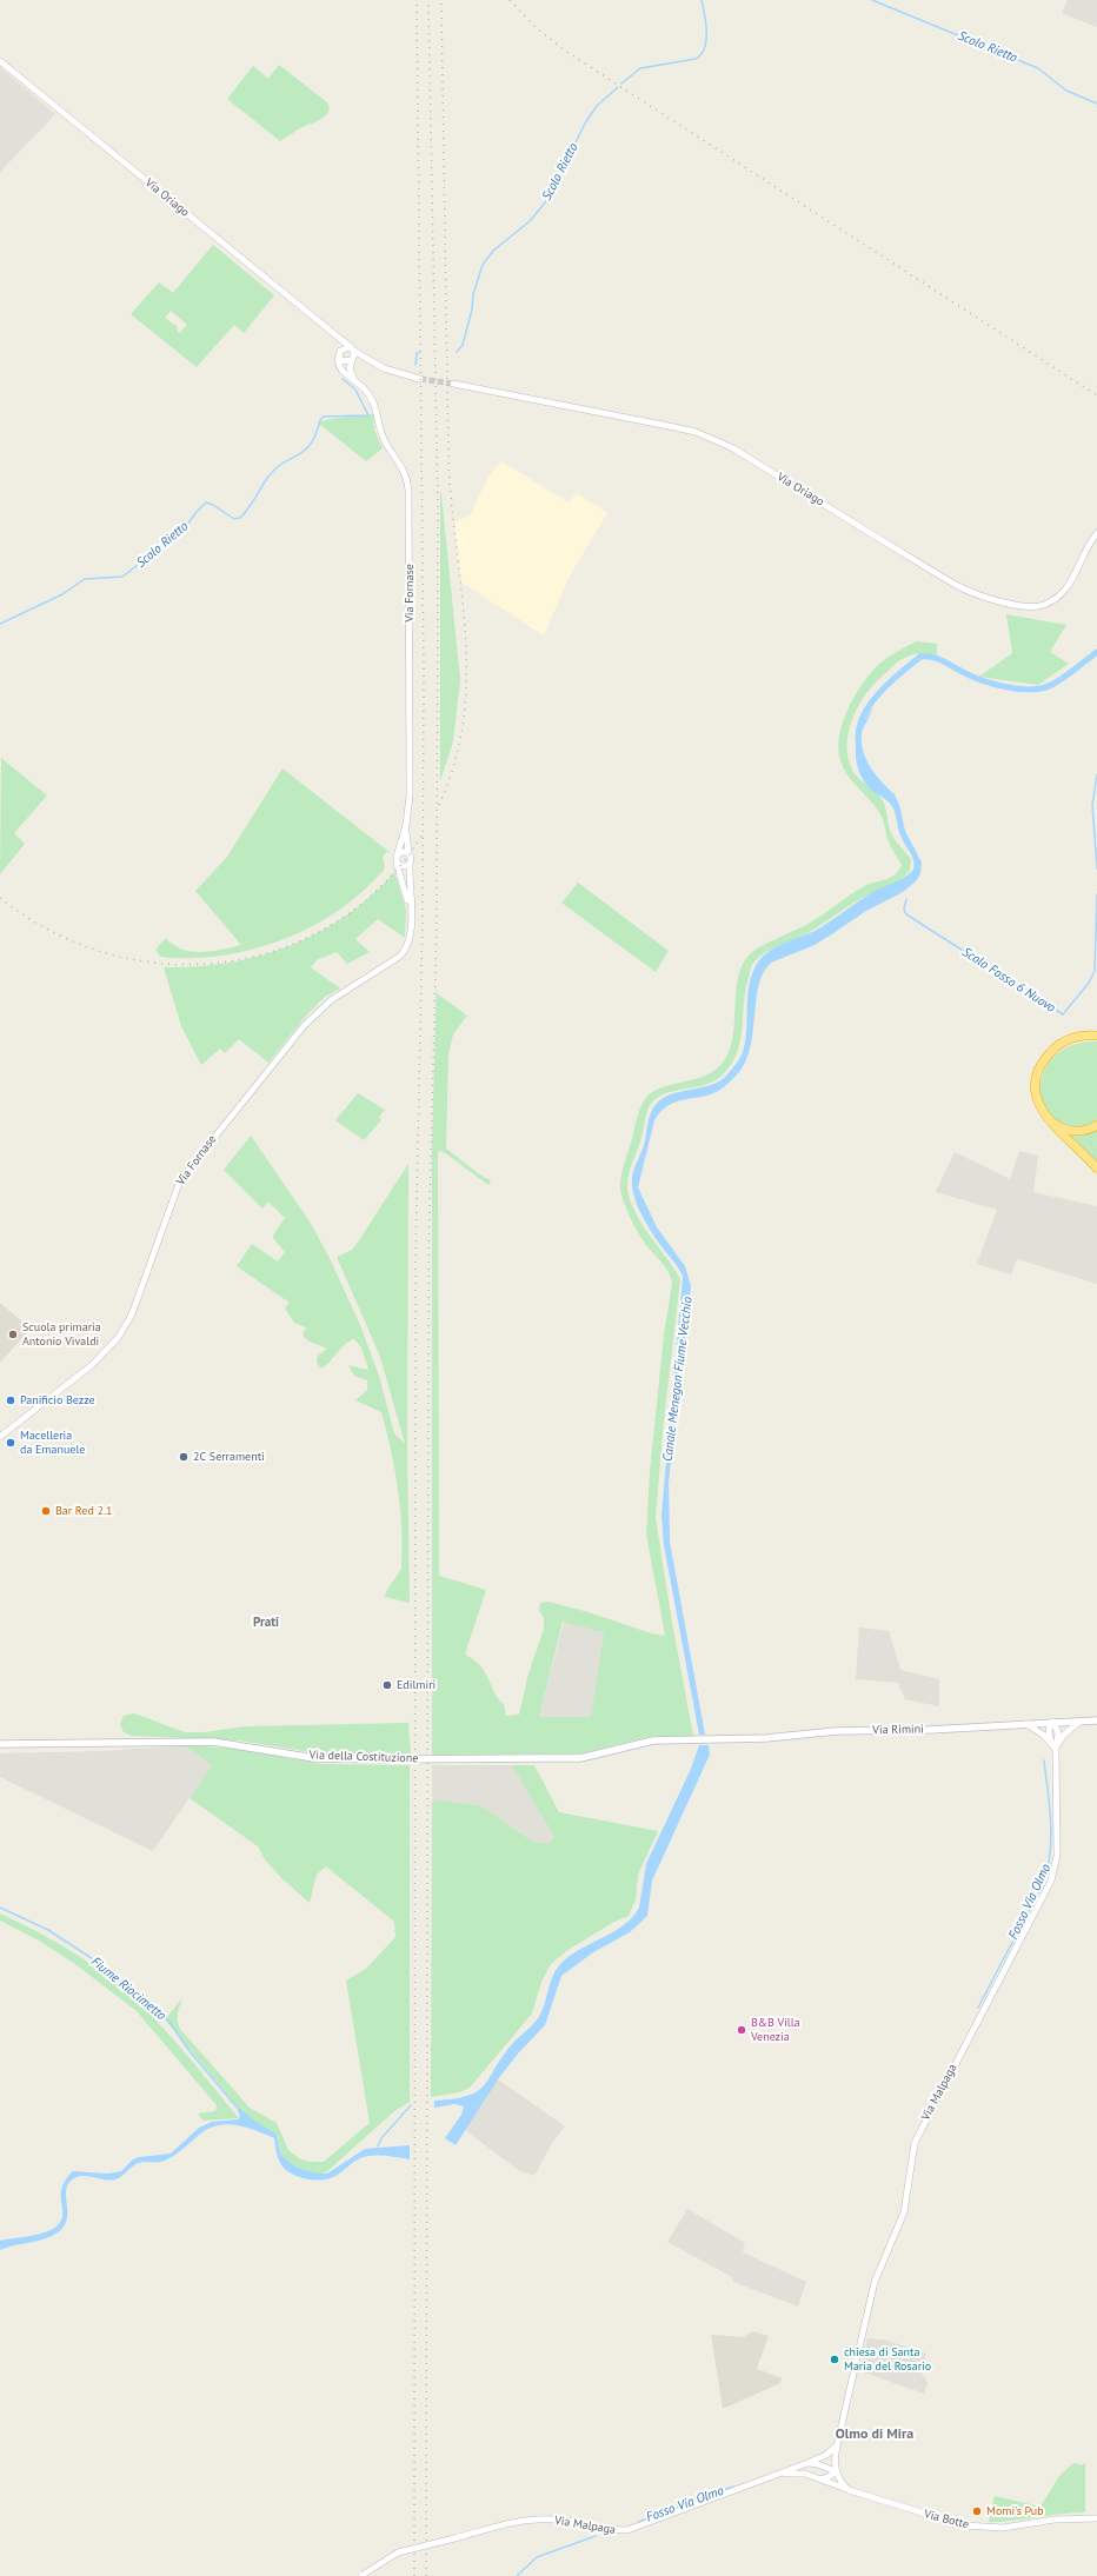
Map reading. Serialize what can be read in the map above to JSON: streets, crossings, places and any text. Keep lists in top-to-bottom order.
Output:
{
  "streets": {
    "main road": ["Via Rimini", "Via della Costituzione"],
    "street": [
      "Via Oriago",
      "Via Fornase",
      "Via Malpaga",
      "Via Botte"
    ]
  },
  "crossings": [
    ["Via Oriago", "Via Fornase"],
    ["Via Rimini", "Via della Costituzione"],
    ["Via Malpaga", "Via Botte"]
  ],
  "districts": ["Prati", "Olmo di Mira"],
  "water": [
    "Scolo Rietto",
    "Scolo Fosso 6 Nuovo",
    "Canale Menegon Fiume Vecchio",
    "Fosso Via Olmo",
    "Fiume Riocimetto"
  ],
  "places": [
    "Scuola primaria Antonio Vivaldi",
    "Panificio Bezze",
    "Macelleria da Emanuele",
    "2C Serramenti",
    "Bar Red 2.1",
    "Edilmiri",
    "B&B Villa Venezia",
    "chiesa di Santa Maria del Rosario",
    "Momi's Pub"
  ]
}
